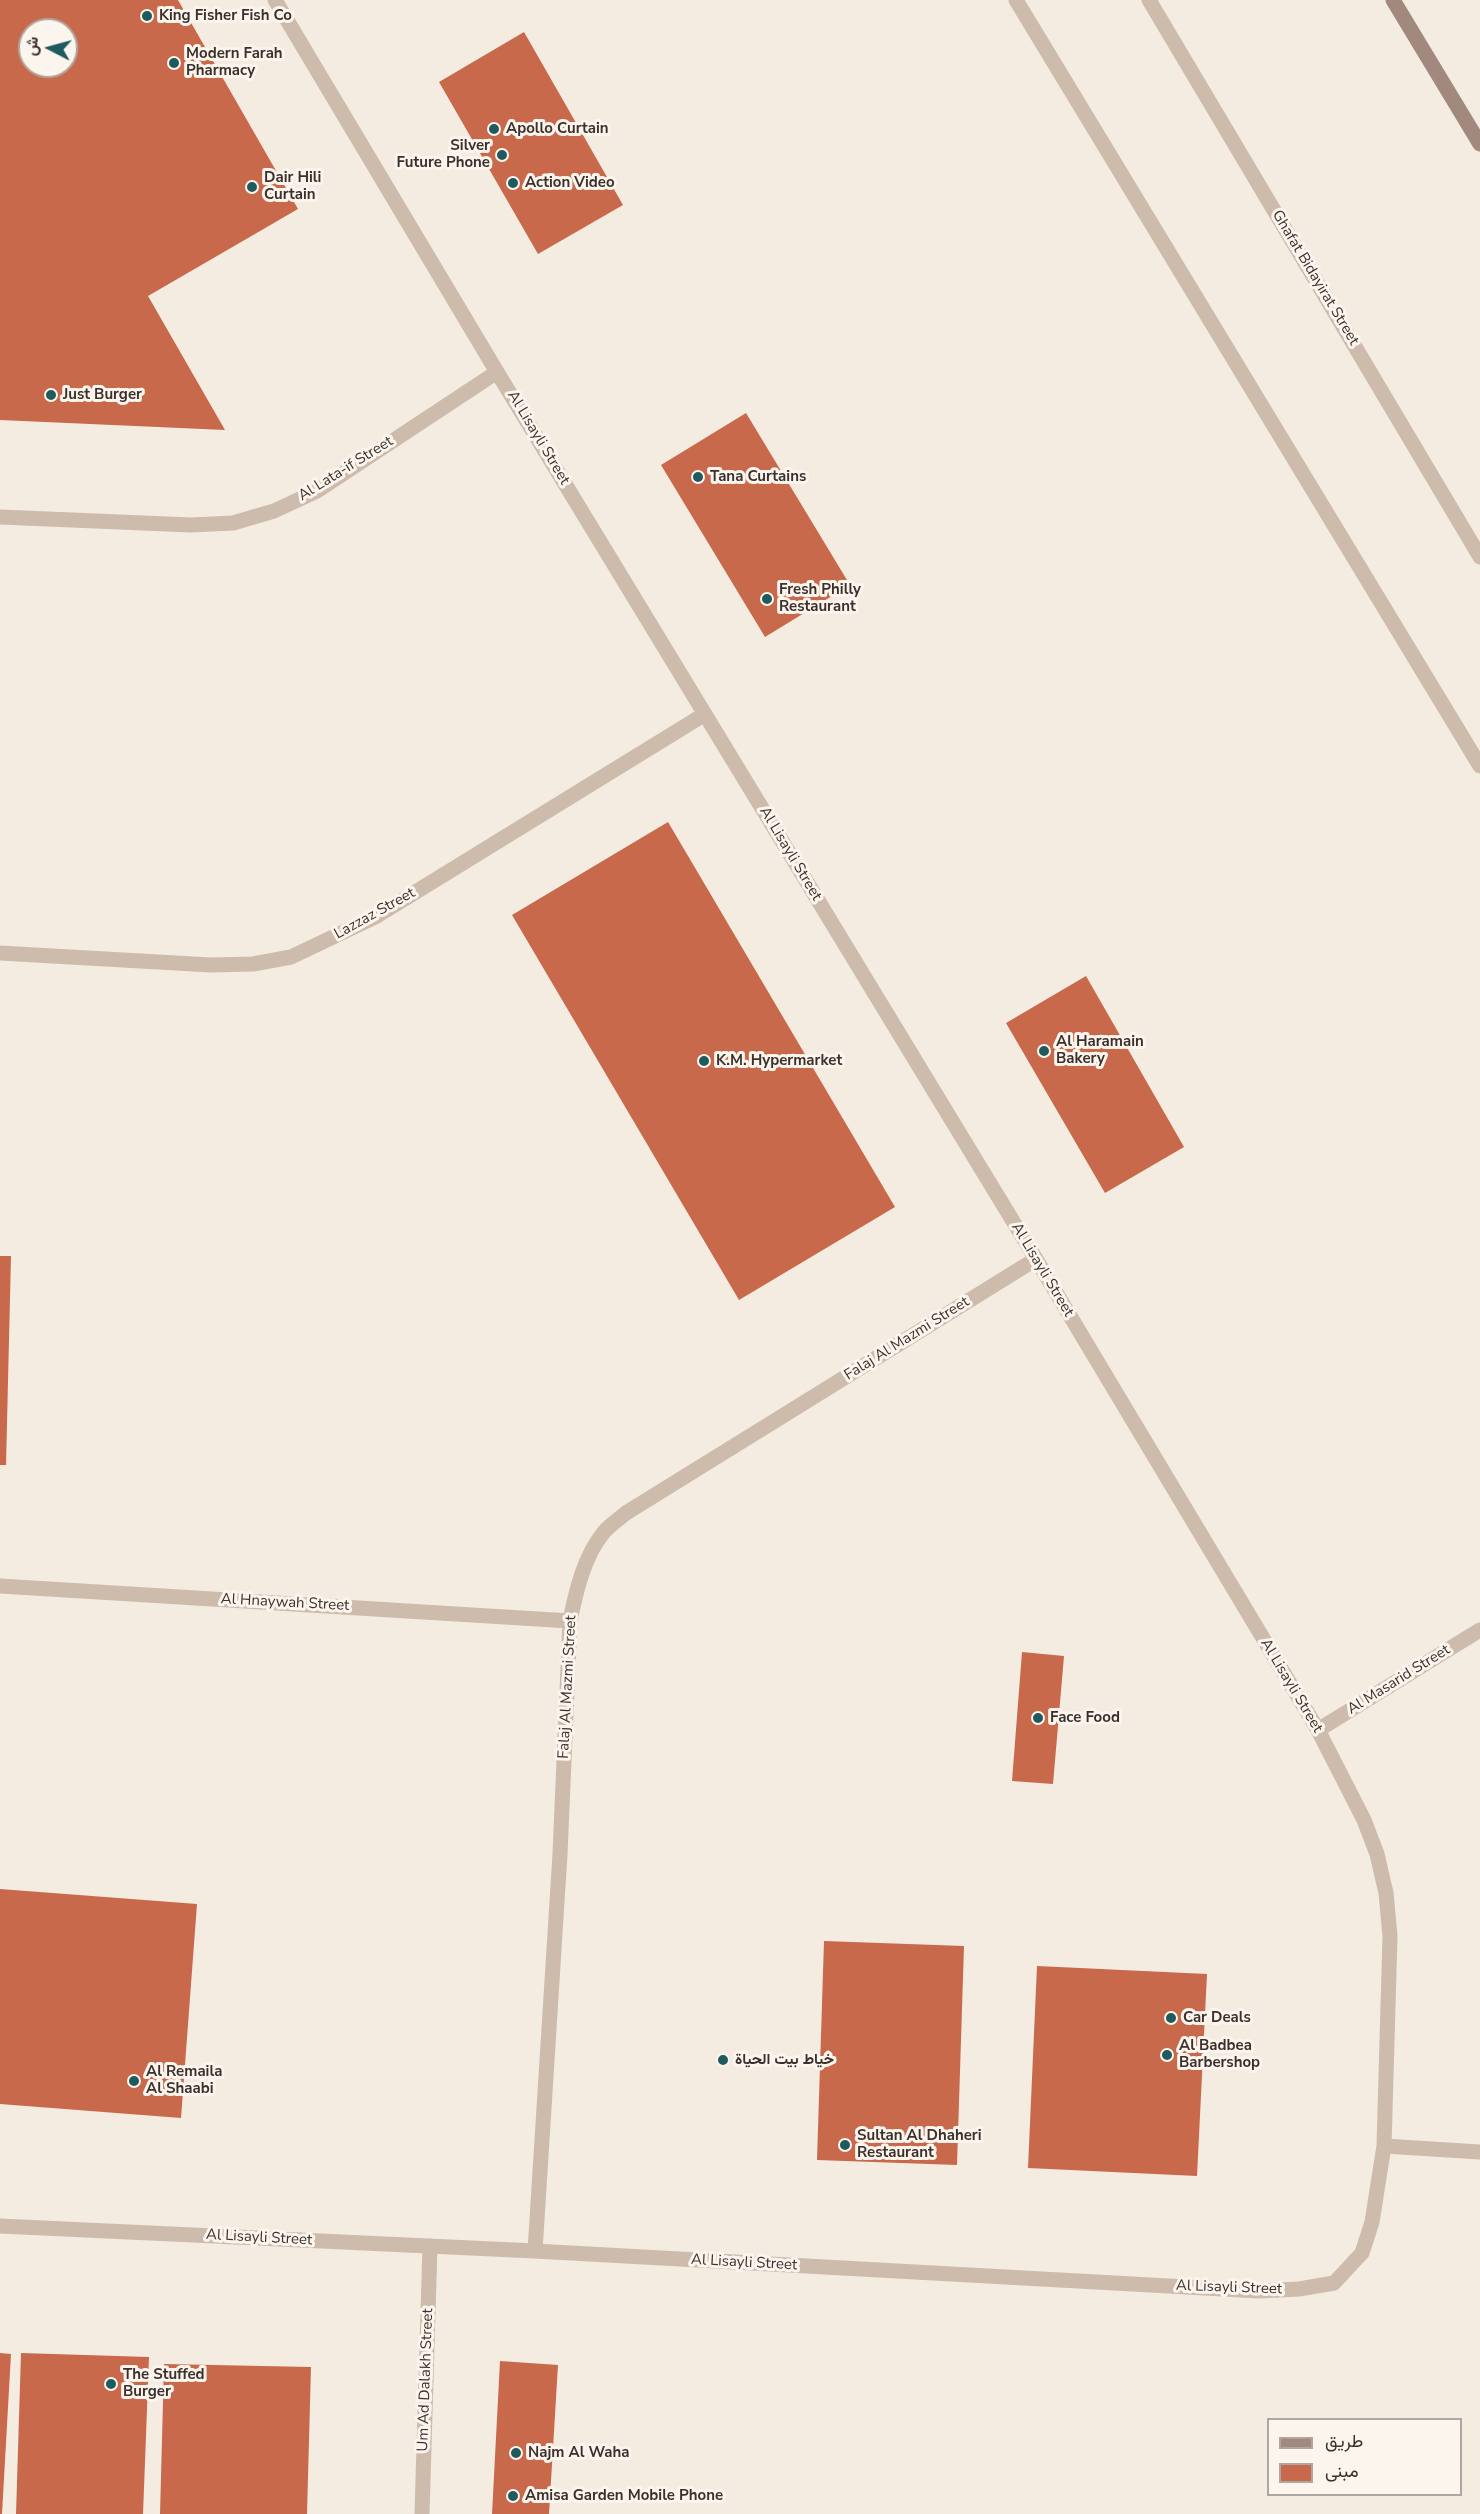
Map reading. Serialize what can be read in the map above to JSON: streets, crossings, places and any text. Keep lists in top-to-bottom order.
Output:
{
  "streets": {
    "street": [
      "Ghafat Bidayirat Street",
      "Al Lisayli Street",
      "Al Lata-if Street",
      "Lazzaz Street",
      "Falaj Al Mazmi Street",
      "Al Hnaywah Street",
      "Al Masarid Street",
      "Um Ad Dalakh Street"
    ]
  },
  "crossings": [
    ["Al Lisayli Street", "Al Lata-if Street"],
    ["Al Lisayli Street", "Lazzaz Street"],
    ["Al Lisayli Street", "Falaj Al Mazmi Street"],
    ["Al Lisayli Street", "Al Masarid Street"],
    ["Al Lisayli Street", "Um Ad Dalakh Street"],
    ["Falaj Al Mazmi Street", "Al Hnaywah Street"]
  ],
  "places": [
    "King Fisher Fish Co",
    "Modern Farah Pharmacy",
    "Apollo Curtain",
    "Silver Future Phone",
    "Action Video",
    "Dair Hili Curtain",
    "Just Burger",
    "Tana Curtains",
    "Fresh Philly Restaurant",
    "Al Haramain Bakery",
    "K.M. Hypermarket",
    "Face Food",
    "Car Deals",
    "Al Badbea Barbershop",
    "خياط بيت الحياة",
    "Al Remaila Al Shaabi",
    "Sultan Al Dhaheri Restaurant",
    "The Stuffed Burger",
    "Najm Al Waha",
    "Amisa Garden Mobile Phone"
  ],
  "legend": ["طريق", "مبنى"],
  "north": "left"
}
